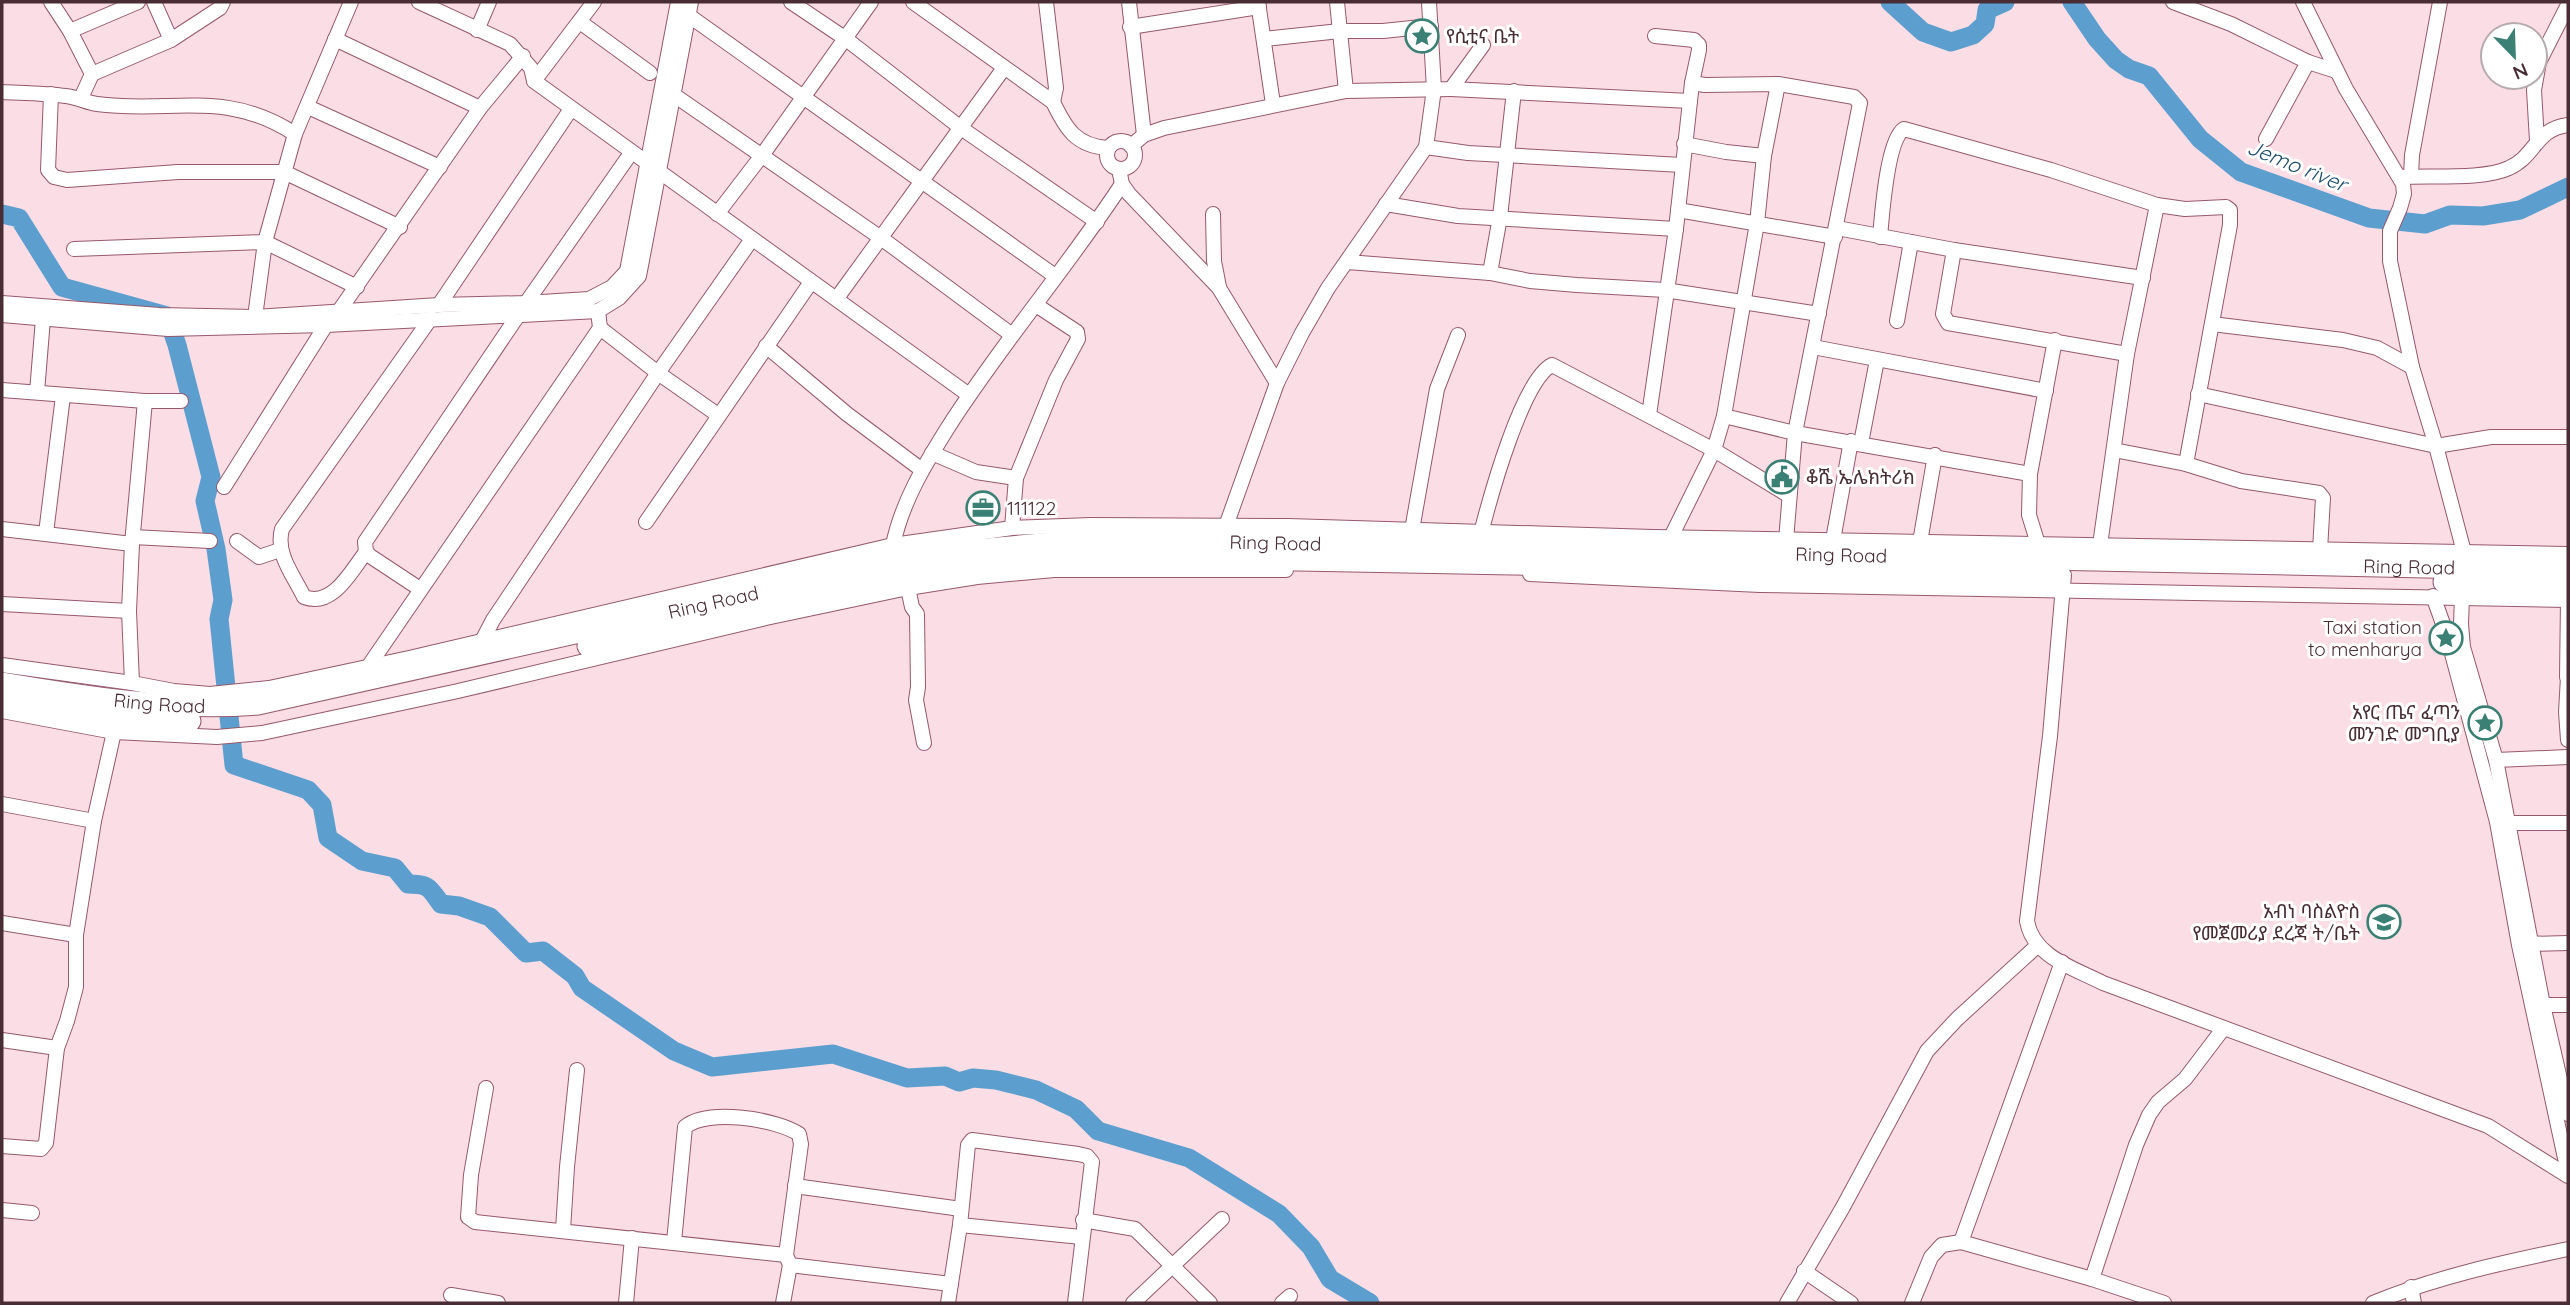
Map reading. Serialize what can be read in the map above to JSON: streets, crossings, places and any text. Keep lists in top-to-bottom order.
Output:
{
  "streets": {
    "highway": ["Ring Road"]
  },
  "water": ["Jemo river"],
  "places": {
    "place": ["የሲቲና ቤት", "Taxi station to menharya", "አየር ጤና ፈጣን መንገድ መግቢያ"],
    "public building": ["ቆሼ ኤሌክትሪክ"],
    "office": ["111122"],
    "school or university": ["አብነ ባስልዮስ የመጀመሪያ ደረጃ ት/ቤት"]
  },
  "north": "bottom right"
}
